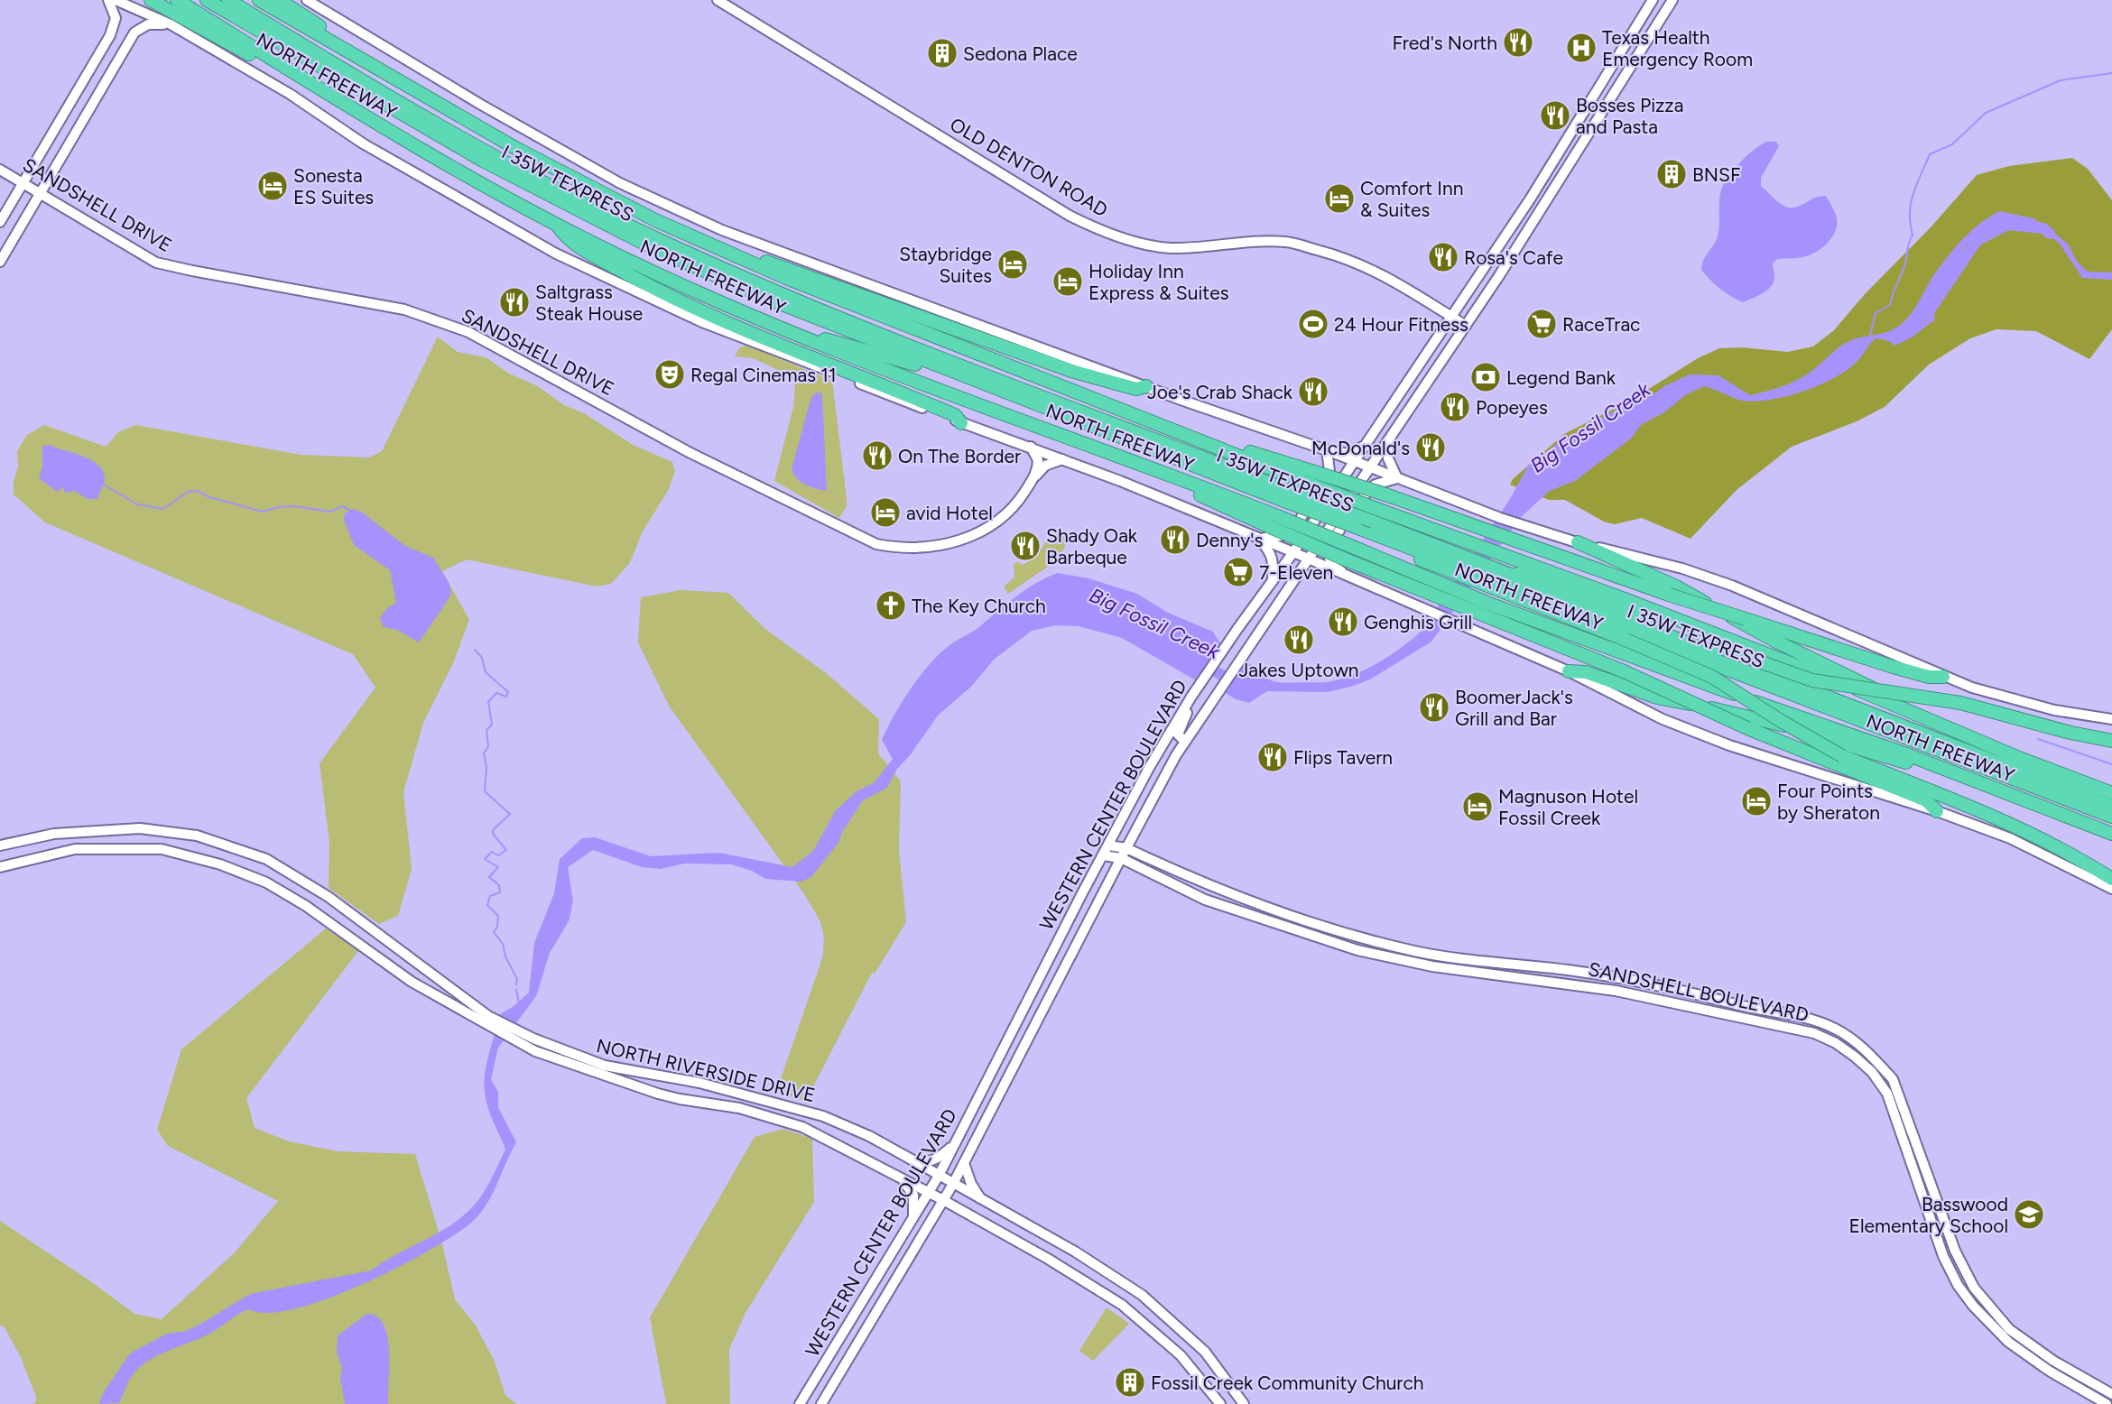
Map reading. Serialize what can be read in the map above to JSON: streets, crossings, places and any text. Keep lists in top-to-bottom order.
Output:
{
  "streets": {
    "highway": ["NORTH FREEWAY", "I 35W TEXPRESS"],
    "main road": [
      "OLD DENTON ROAD",
      "SANDSHELL DRIVE",
      "WESTERN CENTER BOULEVARD",
      "SANDSHELL BOULEVARD",
      "NORTH RIVERSIDE DRIVE"
    ]
  },
  "crossings": [
    ["NORTH FREEWAY", "SANDSHELL DRIVE"],
    ["NORTH FREEWAY", "WESTERN CENTER BOULEVARD"],
    ["OLD DENTON ROAD", "WESTERN CENTER BOULEVARD"],
    ["WESTERN CENTER BOULEVARD", "SANDSHELL BOULEVARD"],
    ["WESTERN CENTER BOULEVARD", "NORTH RIVERSIDE DRIVE"]
  ],
  "water": ["Big Fossil Creek"],
  "places": {
    "restaurant": [
      "Fred's North",
      "Bosses Pizza and Pasta",
      "Rosa's Cafe",
      "Saltgrass Steak House",
      "Joe's Crab Shack",
      "Popeyes",
      "McDonald's",
      "On The Border",
      "Denny's",
      "Shady Oak Barbeque",
      "Genghis Grill",
      "Jakes Uptown",
      "BoomerJack's Grill and Bar",
      "Flips Tavern"
    ],
    "hospital": ["Texas Health Emergency Room"],
    "building": ["Sedona Place", "BNSF", "Fossil Creek Community Church"],
    "hotel": [
      "Sonesta ES Suites",
      "Comfort Inn & Suites",
      "Staybridge Suites",
      "Holiday Inn Express & Suites",
      "avid Hotel",
      "Four Points by Sheraton",
      "Magnuson Hotel Fossil Creek"
    ],
    "sports": ["24 Hour Fitness"],
    "supermarket": ["RaceTrac", "7-Eleven"],
    "theatre": ["Regal Cinemas 11"],
    "bank": ["Legend Bank"],
    "church": ["The Key Church"],
    "school or university": ["Basswood Elementary School"]
  }
}
